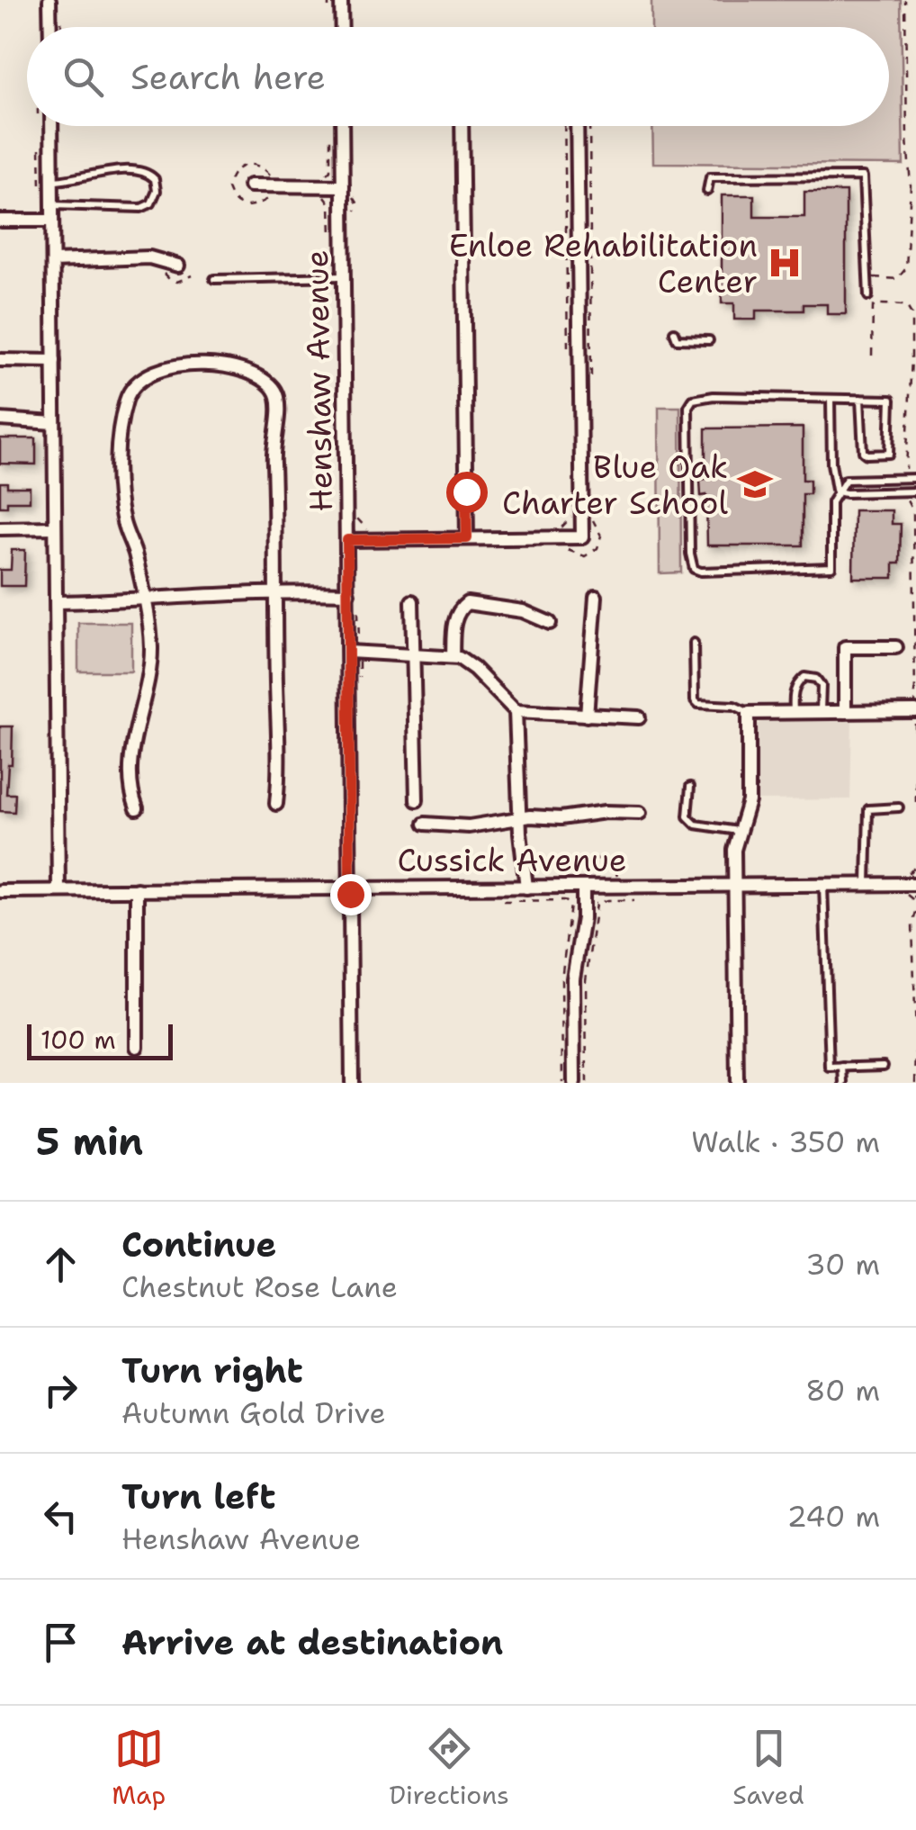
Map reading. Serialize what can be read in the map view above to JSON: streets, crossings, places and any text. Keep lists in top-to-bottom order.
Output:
{
  "streets": {
    "street": ["Henshaw Avenue", "Cussick Avenue"]
  },
  "crossings": [
    ["Henshaw Avenue", "Cussick Avenue"]
  ],
  "places": {
    "hospital": ["Enloe Rehabilitation Center"],
    "school or university": ["Blue Oak Charter School"]
  },
  "scale_bar": "100 m",
  "page": {
    "search": "Search here",
    "scale": "100 m",
    "heading": ["5 min", "Walk · 350 m"],
    "list": [
      ["Continue", "Chestnut Rose Lane", "30 m"],
      ["Turn right", "Autumn Gold Drive", "80 m"],
      ["Turn left", "Henshaw Avenue", "240 m"],
      "Arrive at destination"
    ],
    "nav": ["Map", "Directions", "Saved"]
  }
}
